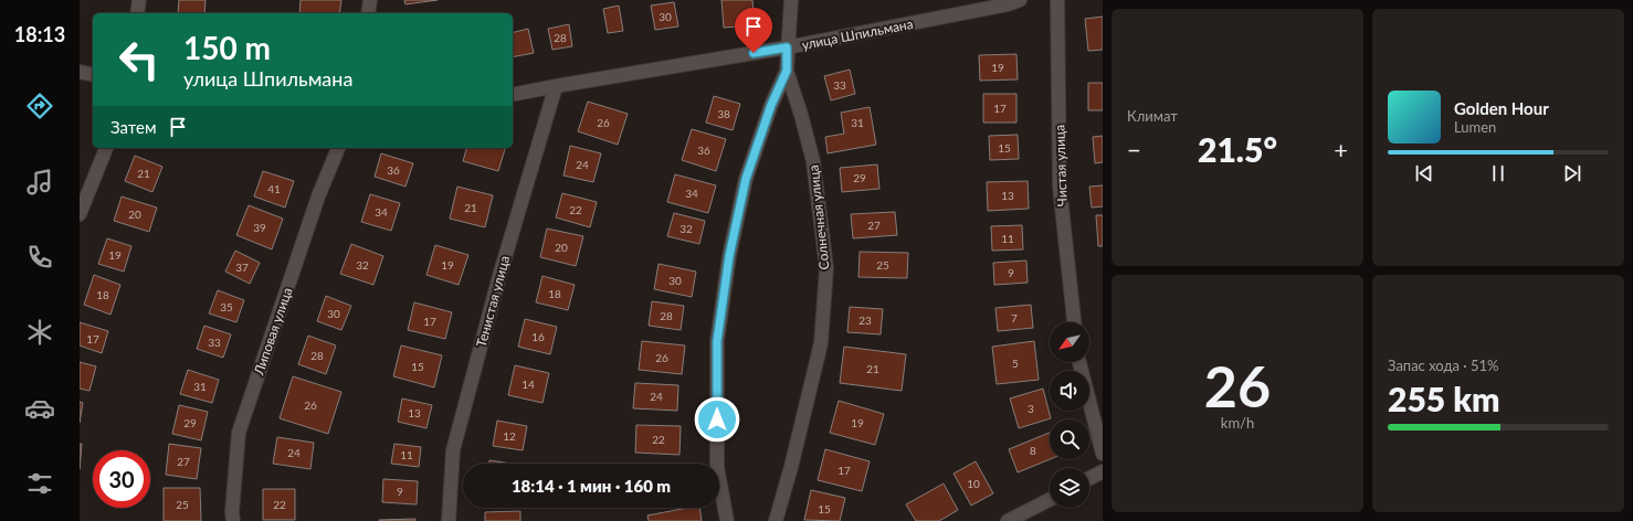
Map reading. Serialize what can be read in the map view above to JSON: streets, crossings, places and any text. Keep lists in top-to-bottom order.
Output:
{
  "streets": {
    "street": [
      "улица Шпильмана",
      "Чистая улица",
      "Солнечная улица",
      "Тенистая улица",
      "Липовая улица"
    ]
  },
  "crossings": [
    ["улица Шпильмана", "Солнечная улица"],
    ["улица Шпильмана", "Тенистая улица"]
  ],
  "house_numbers": [
    "30",
    "28",
    "19",
    "33",
    "17",
    "38",
    "26",
    "31",
    "15",
    "36",
    "24",
    "36",
    "21",
    "29",
    "41",
    "34",
    "13",
    "21",
    "22",
    "34",
    "20",
    "27",
    "39",
    "32",
    "11",
    "20",
    "19",
    "32",
    "19",
    "25",
    "37",
    "9",
    "30",
    "18",
    "18",
    "35",
    "30",
    "28",
    "7",
    "23",
    "17",
    "16",
    "17",
    "33",
    "28",
    "26",
    "5",
    "15",
    "21",
    "14",
    "31",
    "24",
    "26",
    "3",
    "13",
    "29",
    "19",
    "12",
    "22",
    "8",
    "24",
    "11",
    "27",
    "17",
    "10",
    "9",
    "25",
    "22",
    "15"
  ],
  "north": "bottom left",
  "page": {
    "tabs": "18:13",
    "tile": [
      "Климат",
      ["26", "km/h"],
      ["Запас хода · 51%", "255 km"]
    ],
    "turn": ["150 m", "улица Шпильмана"],
    "song": ["Golden Hour", "Lumen"],
    "then": "Затем",
    "heat": ["−", "21.5°", "+"],
    "limit": "30",
    "trip": "18:14 · 1 мин · 160 m"
  }
}
